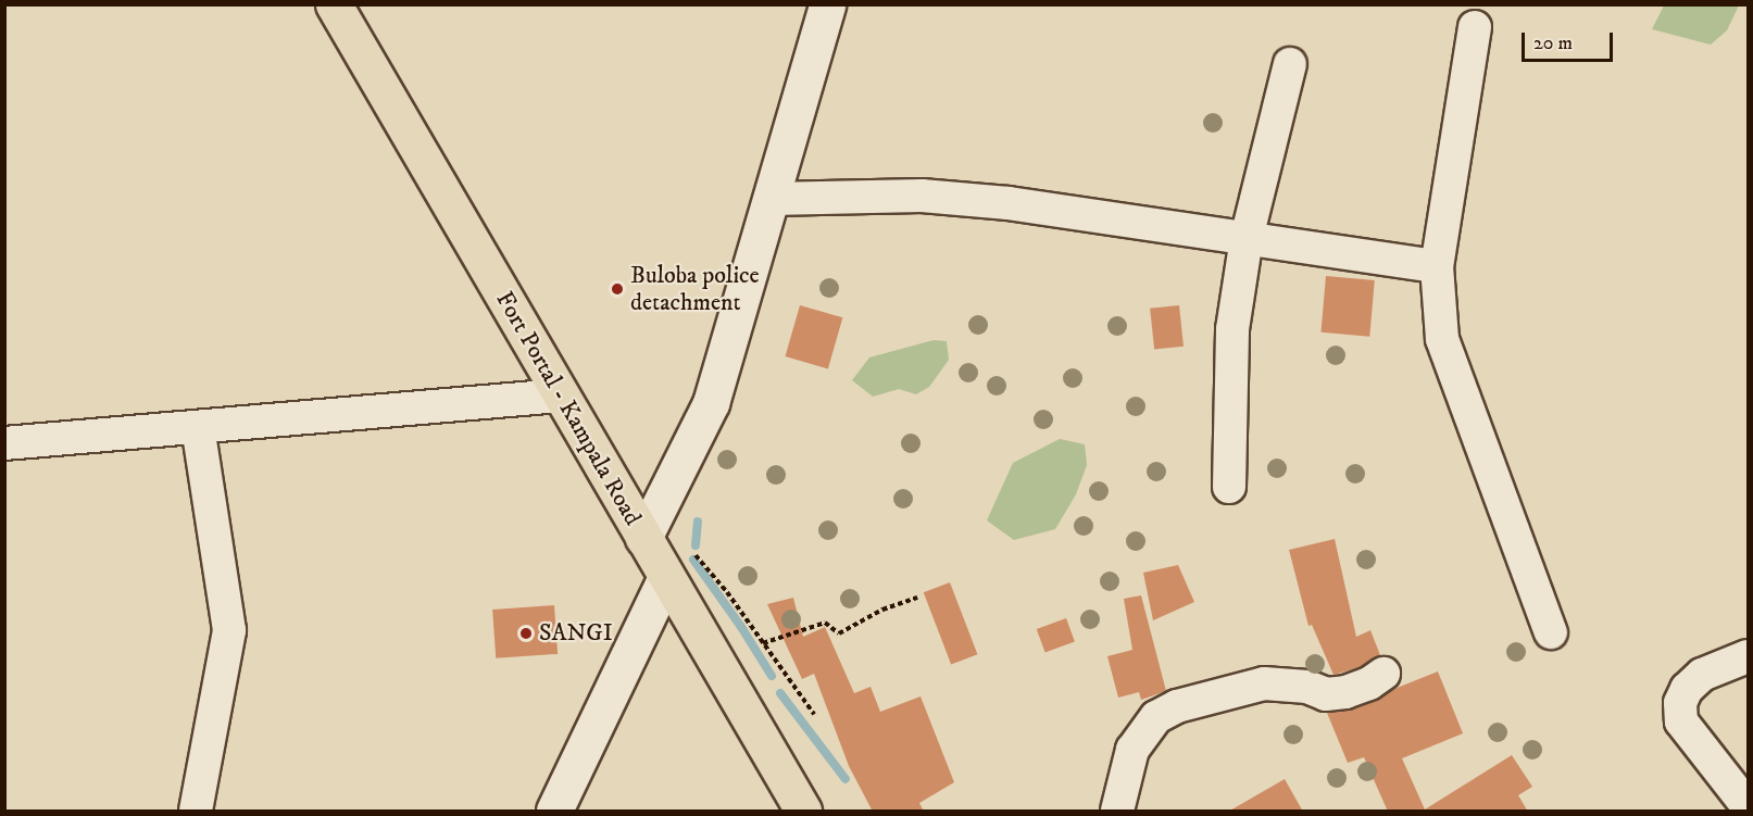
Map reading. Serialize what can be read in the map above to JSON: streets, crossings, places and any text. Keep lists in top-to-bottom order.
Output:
{
  "streets": {
    "main road": ["Fort Portal - Kampala Road"]
  },
  "places": ["Buloba police detachment", "SANGI"],
  "scale_bar": "20 m"
}
